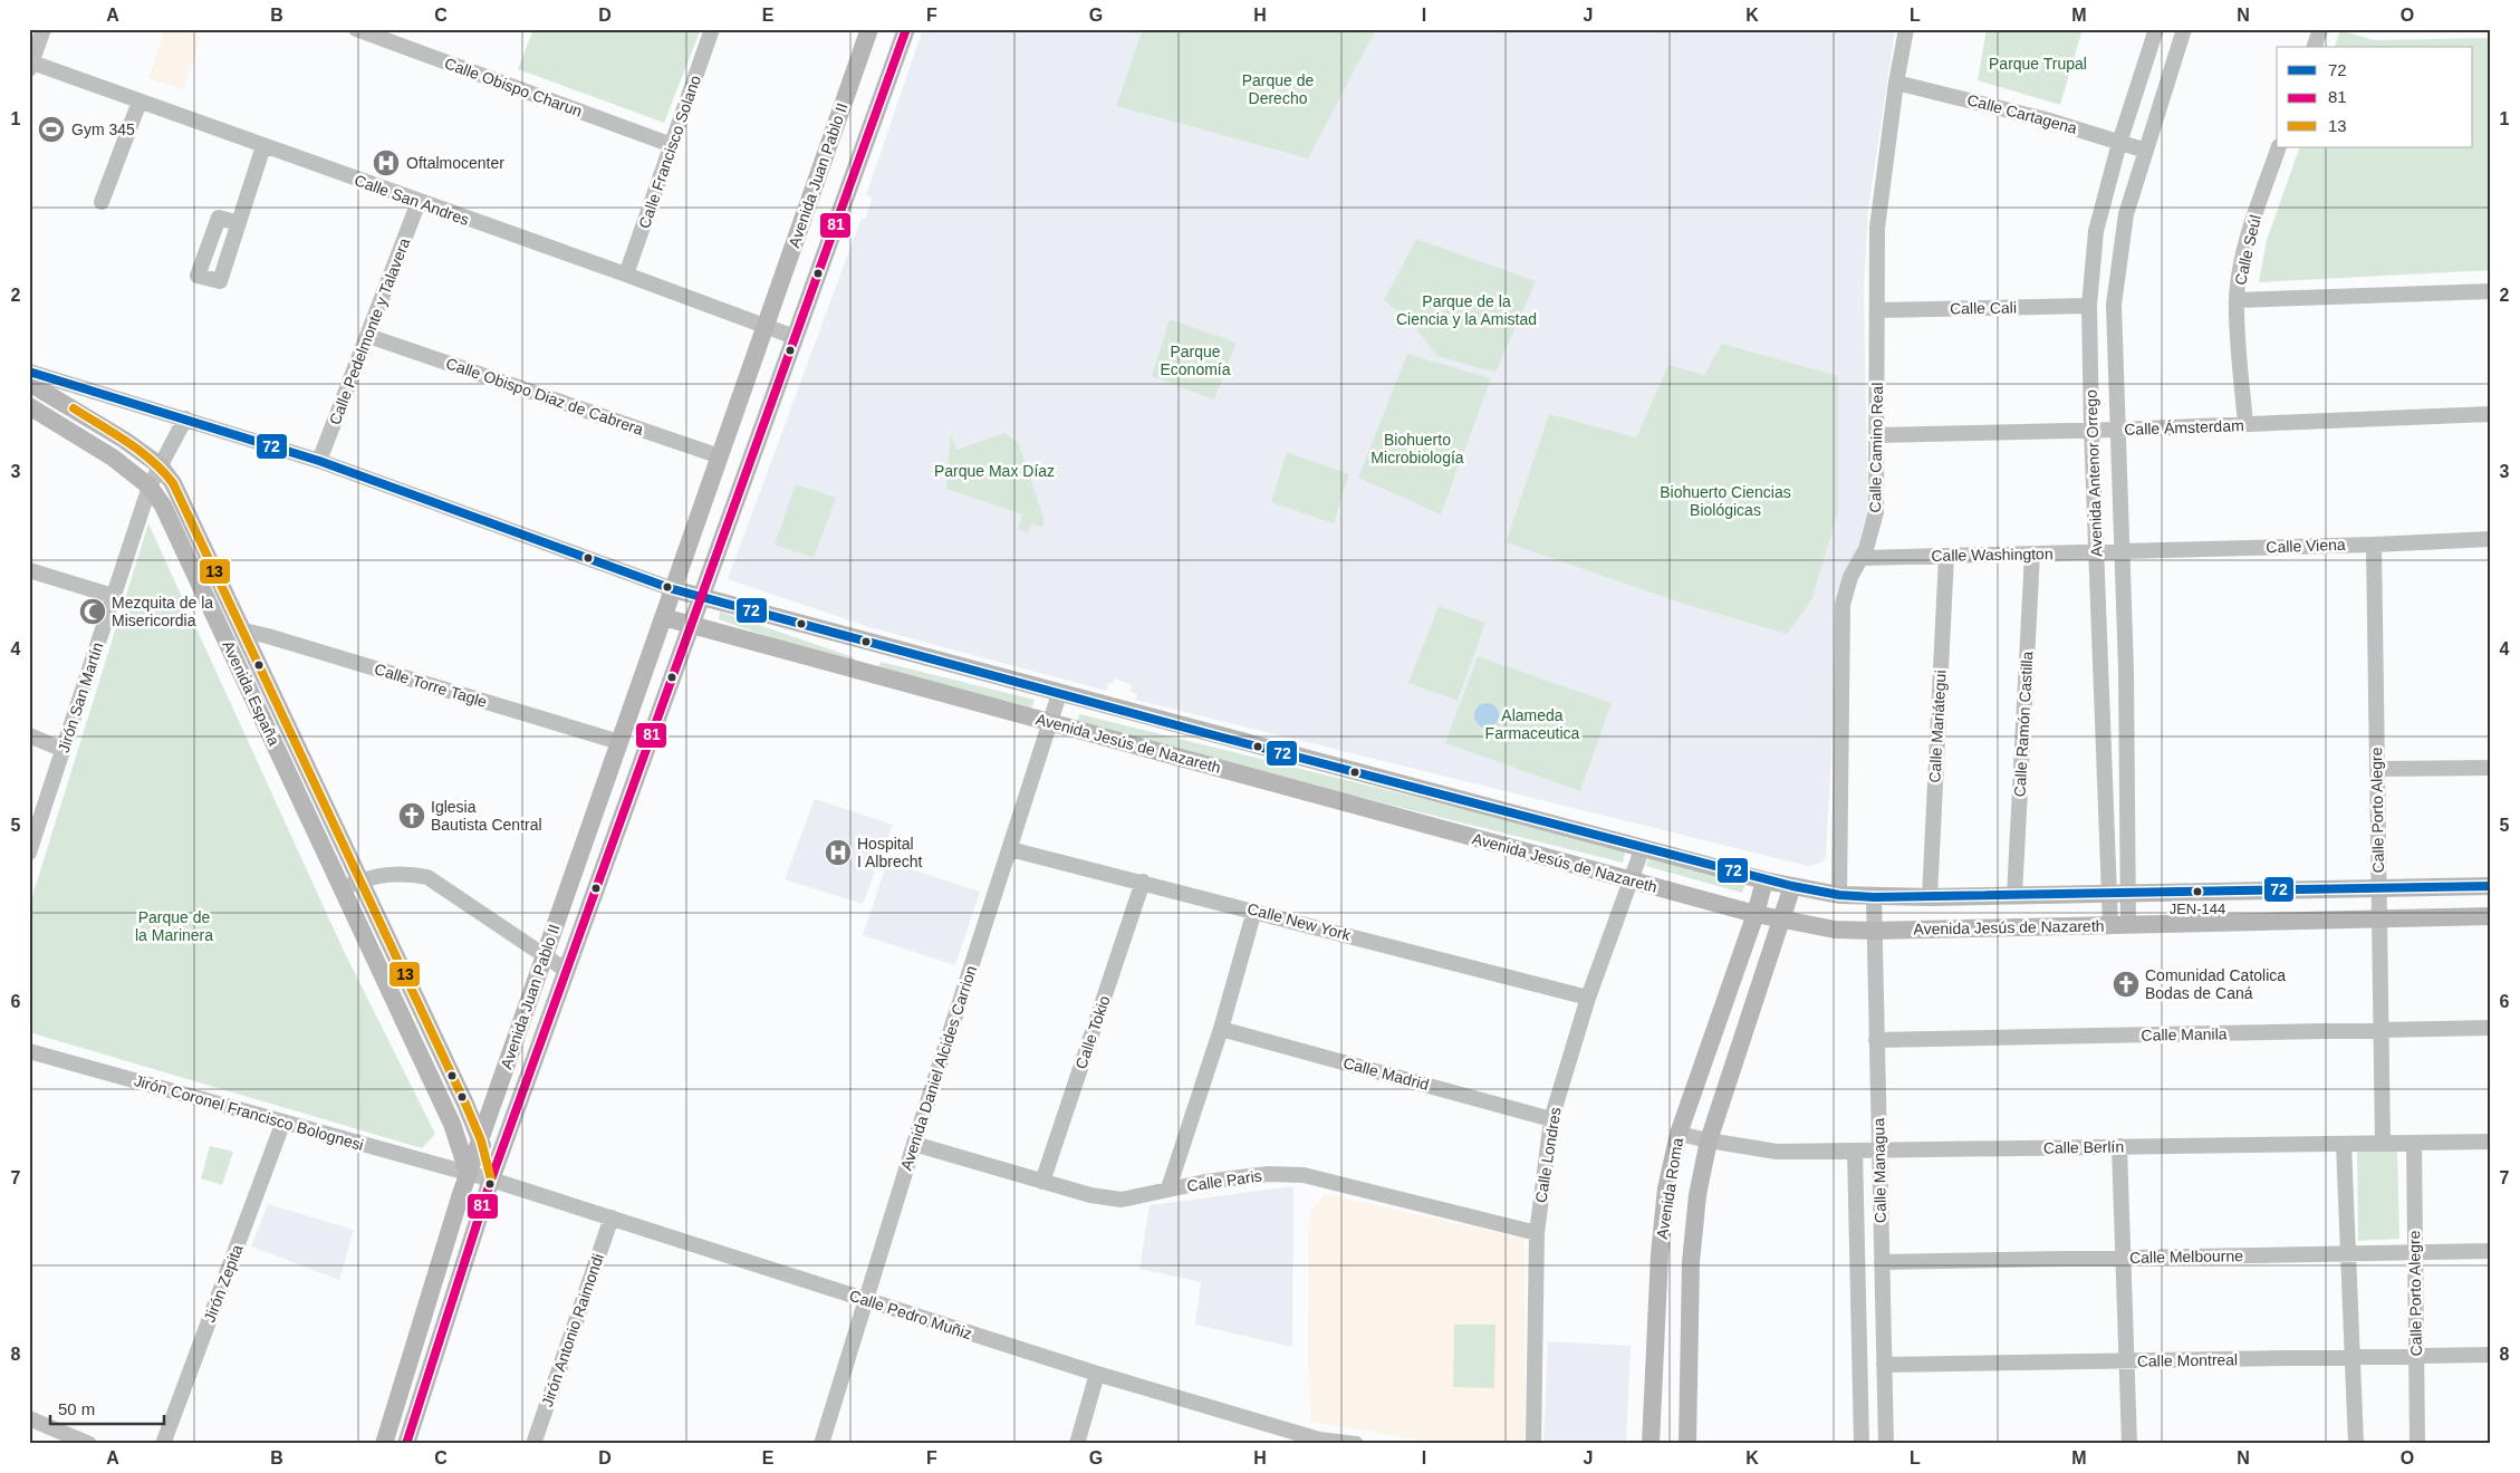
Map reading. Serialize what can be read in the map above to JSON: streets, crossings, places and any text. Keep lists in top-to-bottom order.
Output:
{
  "streets": {
    "main road": [
      "Avenida Juan Pablo II",
      "Avenida España",
      "Avenida Jesús de Nazareth",
      "Avenida Roma"
    ],
    "street": [
      "Calle Obispo Charun",
      "Calle Cartagena",
      "Calle Francisco Solano",
      "Calle San Andres",
      "Calle Seúl",
      "Calle Cali",
      "Calle Pedelmonte y Talavera",
      "Calle Obispo Diaz de Cabrera",
      "Calle Ámsterdam",
      "Calle Camino Real",
      "Avenida Antenor Orrego",
      "Calle Viena",
      "Calle Washington",
      "Calle Torre Tagle",
      "Jirón San Martín",
      "Calle Ramón Castilla",
      "Calle Mariátegui",
      "Calle Porto Alegre",
      "Calle New York",
      "Calle Tokio",
      "Calle Manila",
      "Avenida Daniel Alcides Carrion",
      "Calle Madrid",
      "Jirón Coronel Francisco Bolognesi",
      "Calle Berlín",
      "Calle Londres",
      "Calle Managua",
      "Calle Paris",
      "Calle Melbourne",
      "Jirón Zepita",
      "Calle Pedro Muñiz",
      "Jirón Antonio Raimondi",
      "Calle Montreal"
    ]
  },
  "crossings": [
    ["Calle Obispo Charun", "Calle Francisco Solano"],
    ["Calle Cartagena", "Calle Camino Real"],
    ["Calle Cartagena", "Avenida Antenor Orrego"],
    ["Calle Francisco Solano", "Calle San Andres"],
    ["Avenida Juan Pablo II", "Calle San Andres"],
    ["Avenida Juan Pablo II", "Calle Obispo Diaz de Cabrera"],
    ["Avenida Juan Pablo II", "Calle Torre Tagle"],
    ["Avenida Juan Pablo II", "Avenida España"],
    ["Avenida Juan Pablo II", "Avenida Jesús de Nazareth"],
    ["Avenida Juan Pablo II", "Jirón Coronel Francisco Bolognesi"],
    ["Avenida Juan Pablo II", "Calle Pedro Muñiz"],
    ["Calle San Andres", "Calle Pedelmonte y Talavera"],
    ["Calle Seúl", "Calle Ámsterdam"],
    ["Calle Cali", "Calle Camino Real"],
    ["Calle Cali", "Avenida Antenor Orrego"],
    ["Calle Pedelmonte y Talavera", "Calle Obispo Diaz de Cabrera"],
    ["Calle Pedelmonte y Talavera", "Avenida Jesús de Nazareth"],
    ["Calle Ámsterdam", "Calle Camino Real"],
    ["Calle Ámsterdam", "Avenida Antenor Orrego"],
    ["Calle Camino Real", "Calle Washington"],
    ["Calle Camino Real", "Avenida Jesús de Nazareth"],
    ["Avenida Antenor Orrego", "Calle Viena"],
    ["Avenida Antenor Orrego", "Calle Washington"],
    ["Avenida Antenor Orrego", "Avenida Jesús de Nazareth"],
    ["Calle Viena", "Calle Washington"],
    ["Calle Viena", "Calle Porto Alegre"],
    ["Calle Washington", "Calle Ramón Castilla"],
    ["Calle Washington", "Calle Mariátegui"],
    ["Calle Torre Tagle", "Avenida España"],
    ["Avenida España", "Jirón San Martín"],
    ["Avenida España", "Jirón Coronel Francisco Bolognesi"],
    ["Avenida España", "Calle Pedro Muñiz"],
    ["Jirón San Martín", "Avenida Jesús de Nazareth"],
    ["Calle Ramón Castilla", "Avenida Jesús de Nazareth"],
    ["Calle Mariátegui", "Avenida Jesús de Nazareth"],
    ["Avenida Jesús de Nazareth", "Calle Porto Alegre"],
    ["Avenida Jesús de Nazareth", "Avenida Daniel Alcides Carrion"],
    ["Avenida Jesús de Nazareth", "Calle Londres"],
    ["Avenida Jesús de Nazareth", "Calle Managua"],
    ["Avenida Jesús de Nazareth", "Avenida Roma"],
    ["Calle Porto Alegre", "Calle Manila"],
    ["Calle Porto Alegre", "Calle Berlín"],
    ["Calle Porto Alegre", "Calle Melbourne"],
    ["Calle Porto Alegre", "Calle Montreal"],
    ["Calle New York", "Calle Tokio"],
    ["Calle New York", "Avenida Daniel Alcides Carrion"],
    ["Calle New York", "Calle Londres"],
    ["Calle Tokio", "Calle Paris"],
    ["Calle Manila", "Calle Managua"],
    ["Avenida Daniel Alcides Carrion", "Calle Paris"],
    ["Avenida Daniel Alcides Carrion", "Calle Pedro Muñiz"],
    ["Calle Madrid", "Calle Londres"],
    ["Jirón Coronel Francisco Bolognesi", "Jirón Zepita"],
    ["Jirón Coronel Francisco Bolognesi", "Calle Pedro Muñiz"],
    ["Calle Berlín", "Calle Managua"],
    ["Calle Berlín", "Avenida Roma"],
    ["Calle Londres", "Calle Paris"],
    ["Calle Managua", "Calle Melbourne"],
    ["Calle Managua", "Calle Montreal"],
    ["Calle Pedro Muñiz", "Jirón Antonio Raimondi"]
  ],
  "parks": [
    "Parque Trupal",
    "Parque de Derecho",
    "Parque de la Ciencia y la Amistad",
    "Parque Economía",
    "Biohuerto Microbiología",
    "Parque Max Díaz",
    "Biohuerto Ciencias Biológicas",
    "Alameda Farmaceutica",
    "Parque de la Marinera"
  ],
  "places": {
    "sports": ["Gym 345"],
    "hospital": ["Oftalmocenter", "Hospital I Albrecht"],
    "mosque": ["Mezquita de la Misericordia"],
    "church": ["Iglesia Bautista Central", "Comunidad Catolica Bodas de Caná"],
    "other": ["JEN-144"]
  },
  "lines": ["transit line 81", "transit line 72", "transit line 13"],
  "legend": ["72", "81", "13"],
  "scale_bar": "50 m",
  "grid": {
    "columns": [
      "A",
      "B",
      "C",
      "D",
      "E",
      "F",
      "G",
      "H",
      "I",
      "J",
      "K",
      "L",
      "M",
      "N",
      "O"
    ],
    "rows": [
      "1",
      "2",
      "3",
      "4",
      "5",
      "6",
      "7",
      "8"
    ]
  }
}
